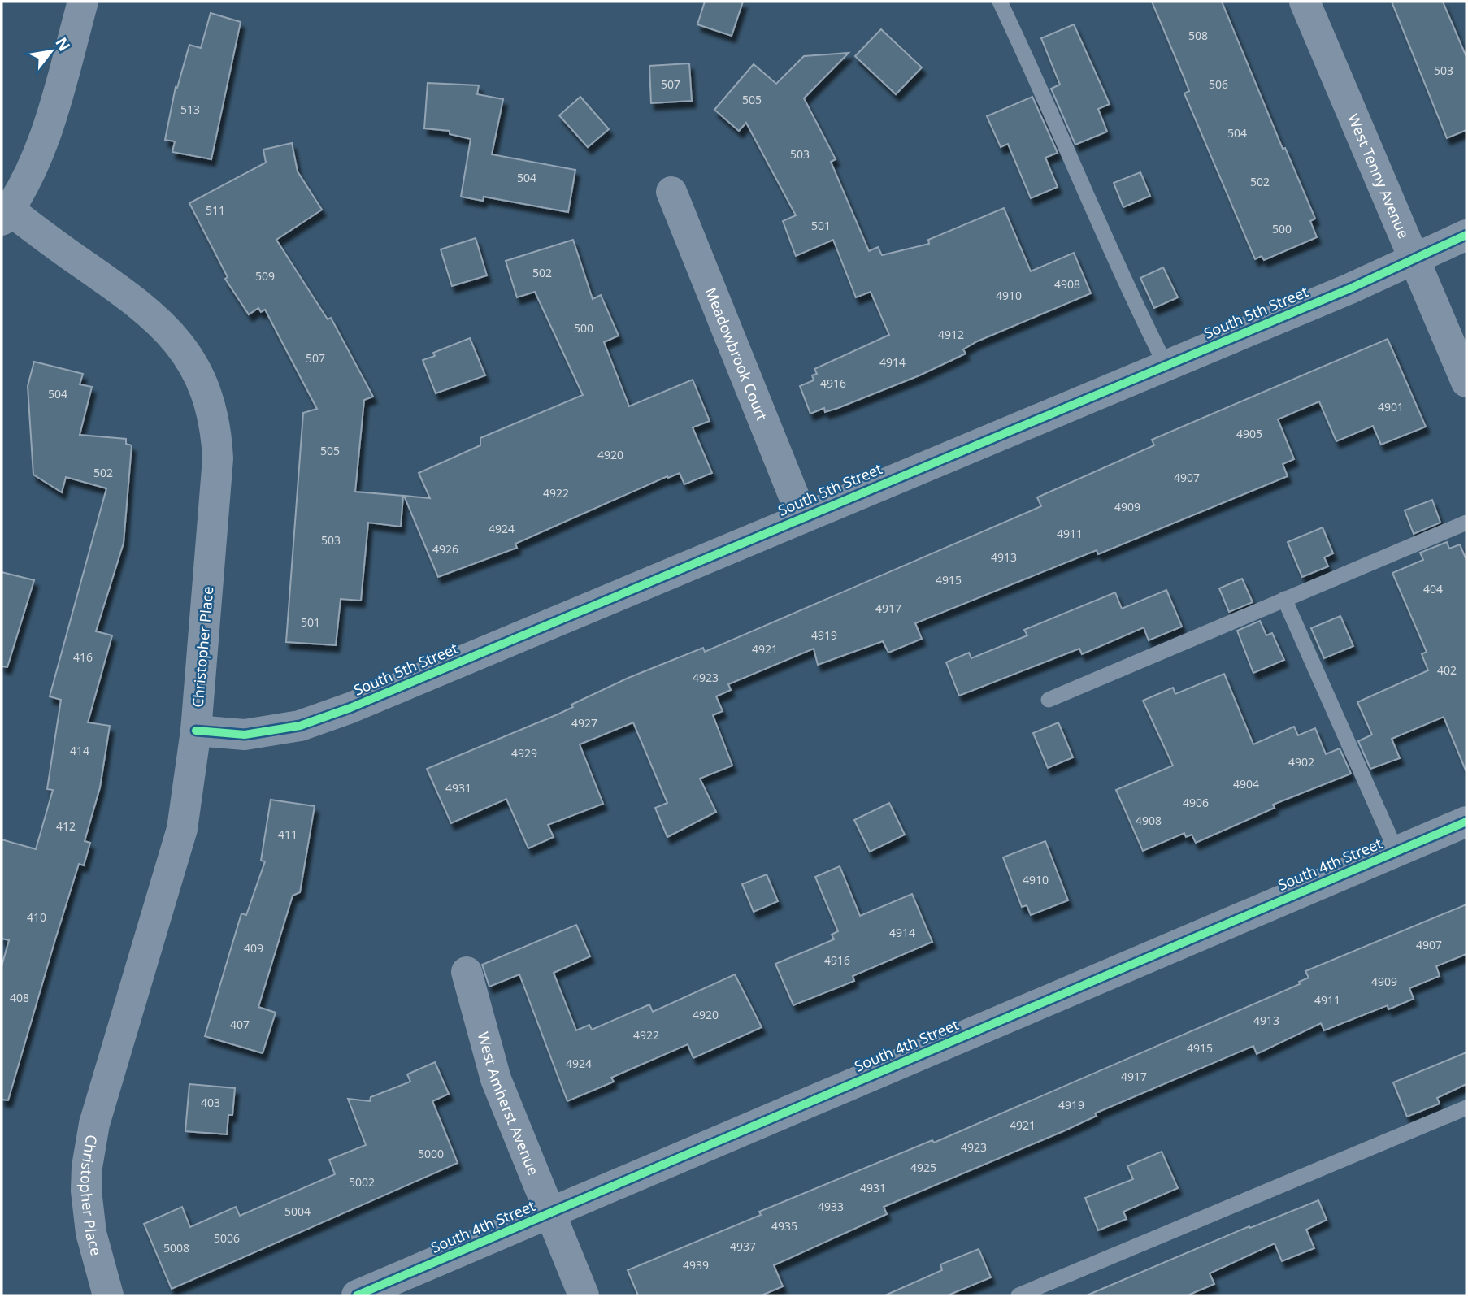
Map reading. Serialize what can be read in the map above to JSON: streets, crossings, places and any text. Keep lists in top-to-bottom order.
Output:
{
  "streets": {
    "street": [
      "West Tenny Avenue",
      "South 5th Street",
      "Meadowbrook Court",
      "Christopher Place",
      "South 4th Street",
      "West Amherst Avenue"
    ]
  },
  "crossings": [
    ["West Tenny Avenue", "South 5th Street"],
    ["South 5th Street", "Meadowbrook Court"],
    ["South 5th Street", "Christopher Place"],
    ["South 4th Street", "West Amherst Avenue"]
  ],
  "house_numbers": [
    "508",
    "503",
    "507",
    "506",
    "505",
    "513",
    "504",
    "503",
    "504",
    "502",
    "511",
    "501",
    "500",
    "502",
    "509",
    "4908",
    "4910",
    "500",
    "4912",
    "507",
    "4914",
    "4916",
    "504",
    "4901",
    "4905",
    "505",
    "4920",
    "502",
    "4907",
    "4922",
    "4909",
    "4924",
    "4911",
    "503",
    "4926",
    "4913",
    "4915",
    "404",
    "4917",
    "501",
    "4919",
    "4921",
    "416",
    "402",
    "4923",
    "4927",
    "414",
    "4929",
    "4902",
    "4904",
    "4931",
    "4906",
    "4908",
    "412",
    "411",
    "4910",
    "410",
    "4914",
    "4907",
    "409",
    "4916",
    "4909",
    "408",
    "4911",
    "4920",
    "4913",
    "407",
    "4922",
    "4915",
    "4924",
    "4917",
    "403",
    "4919",
    "4921",
    "4923",
    "5000",
    "4925",
    "5002",
    "4931",
    "4933",
    "5004",
    "4935",
    "5006",
    "4937",
    "5008",
    "4939"
  ],
  "north": "top right"
}
